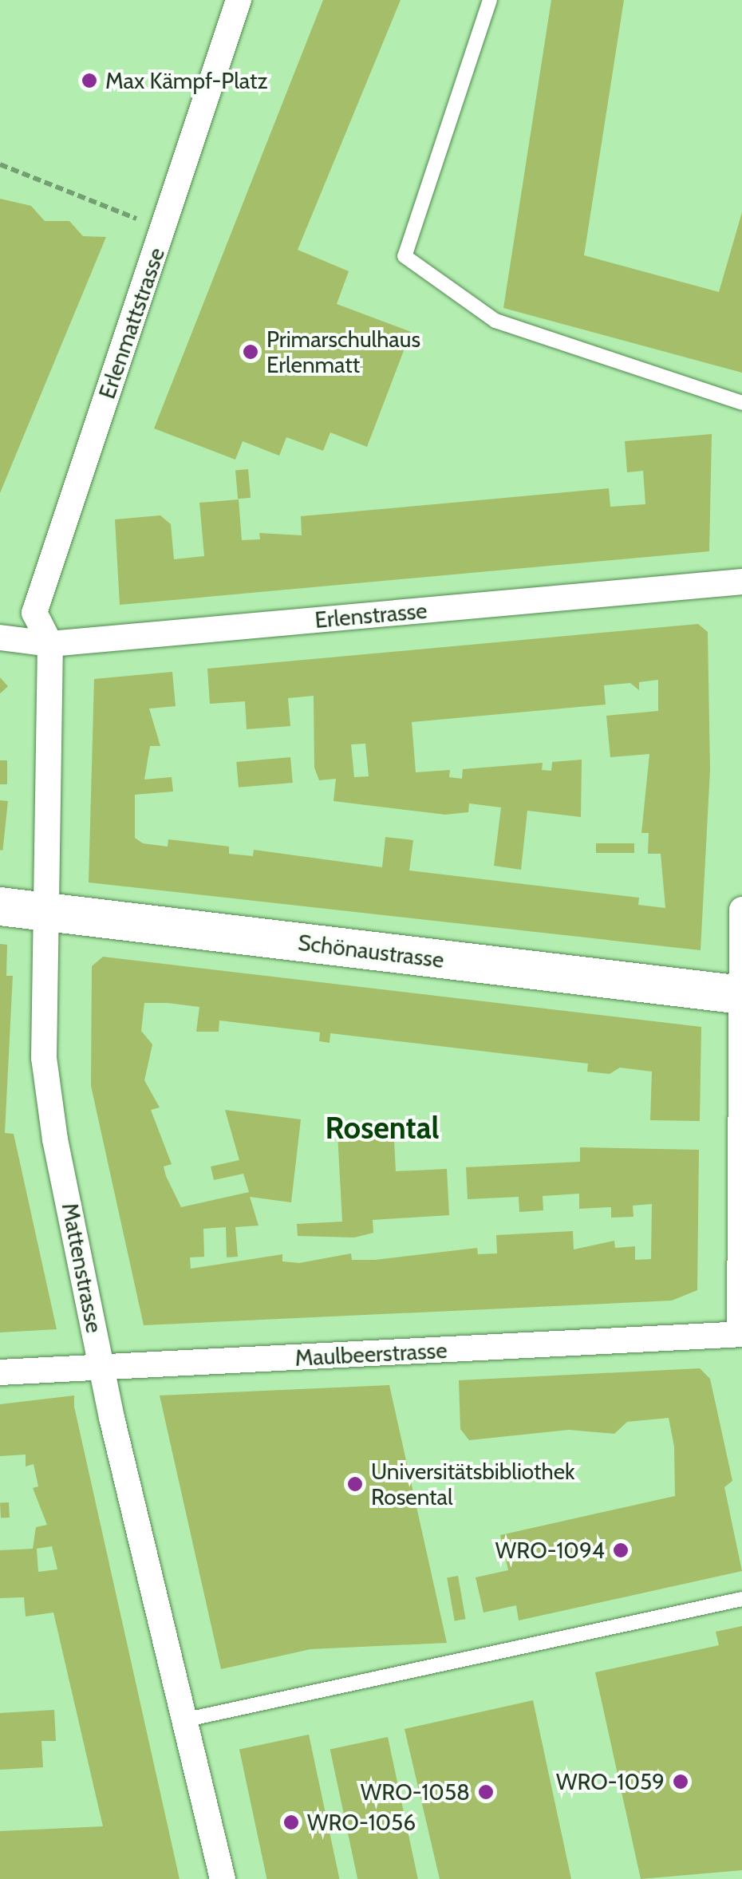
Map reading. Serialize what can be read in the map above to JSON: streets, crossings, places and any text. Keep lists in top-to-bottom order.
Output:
{
  "streets": {
    "street": [
      "Erlenmattstrasse",
      "Erlenstrasse",
      "Schönaustrasse",
      "Mattenstrasse",
      "Maulbeerstrasse"
    ]
  },
  "crossings": [
    ["Erlenmattstrasse", "Erlenstrasse"],
    ["Erlenmattstrasse", "Mattenstrasse"],
    ["Erlenstrasse", "Mattenstrasse"],
    ["Schönaustrasse", "Mattenstrasse"],
    ["Mattenstrasse", "Maulbeerstrasse"]
  ],
  "districts": ["Rosental"],
  "places": [
    "Max Kämpf-Platz",
    "Primarschulhaus Erlenmatt",
    "Universitätsbibliothek Rosental",
    "WRO-1094",
    "WRO-1059",
    "WRO-1058",
    "WRO-1056"
  ]
}
